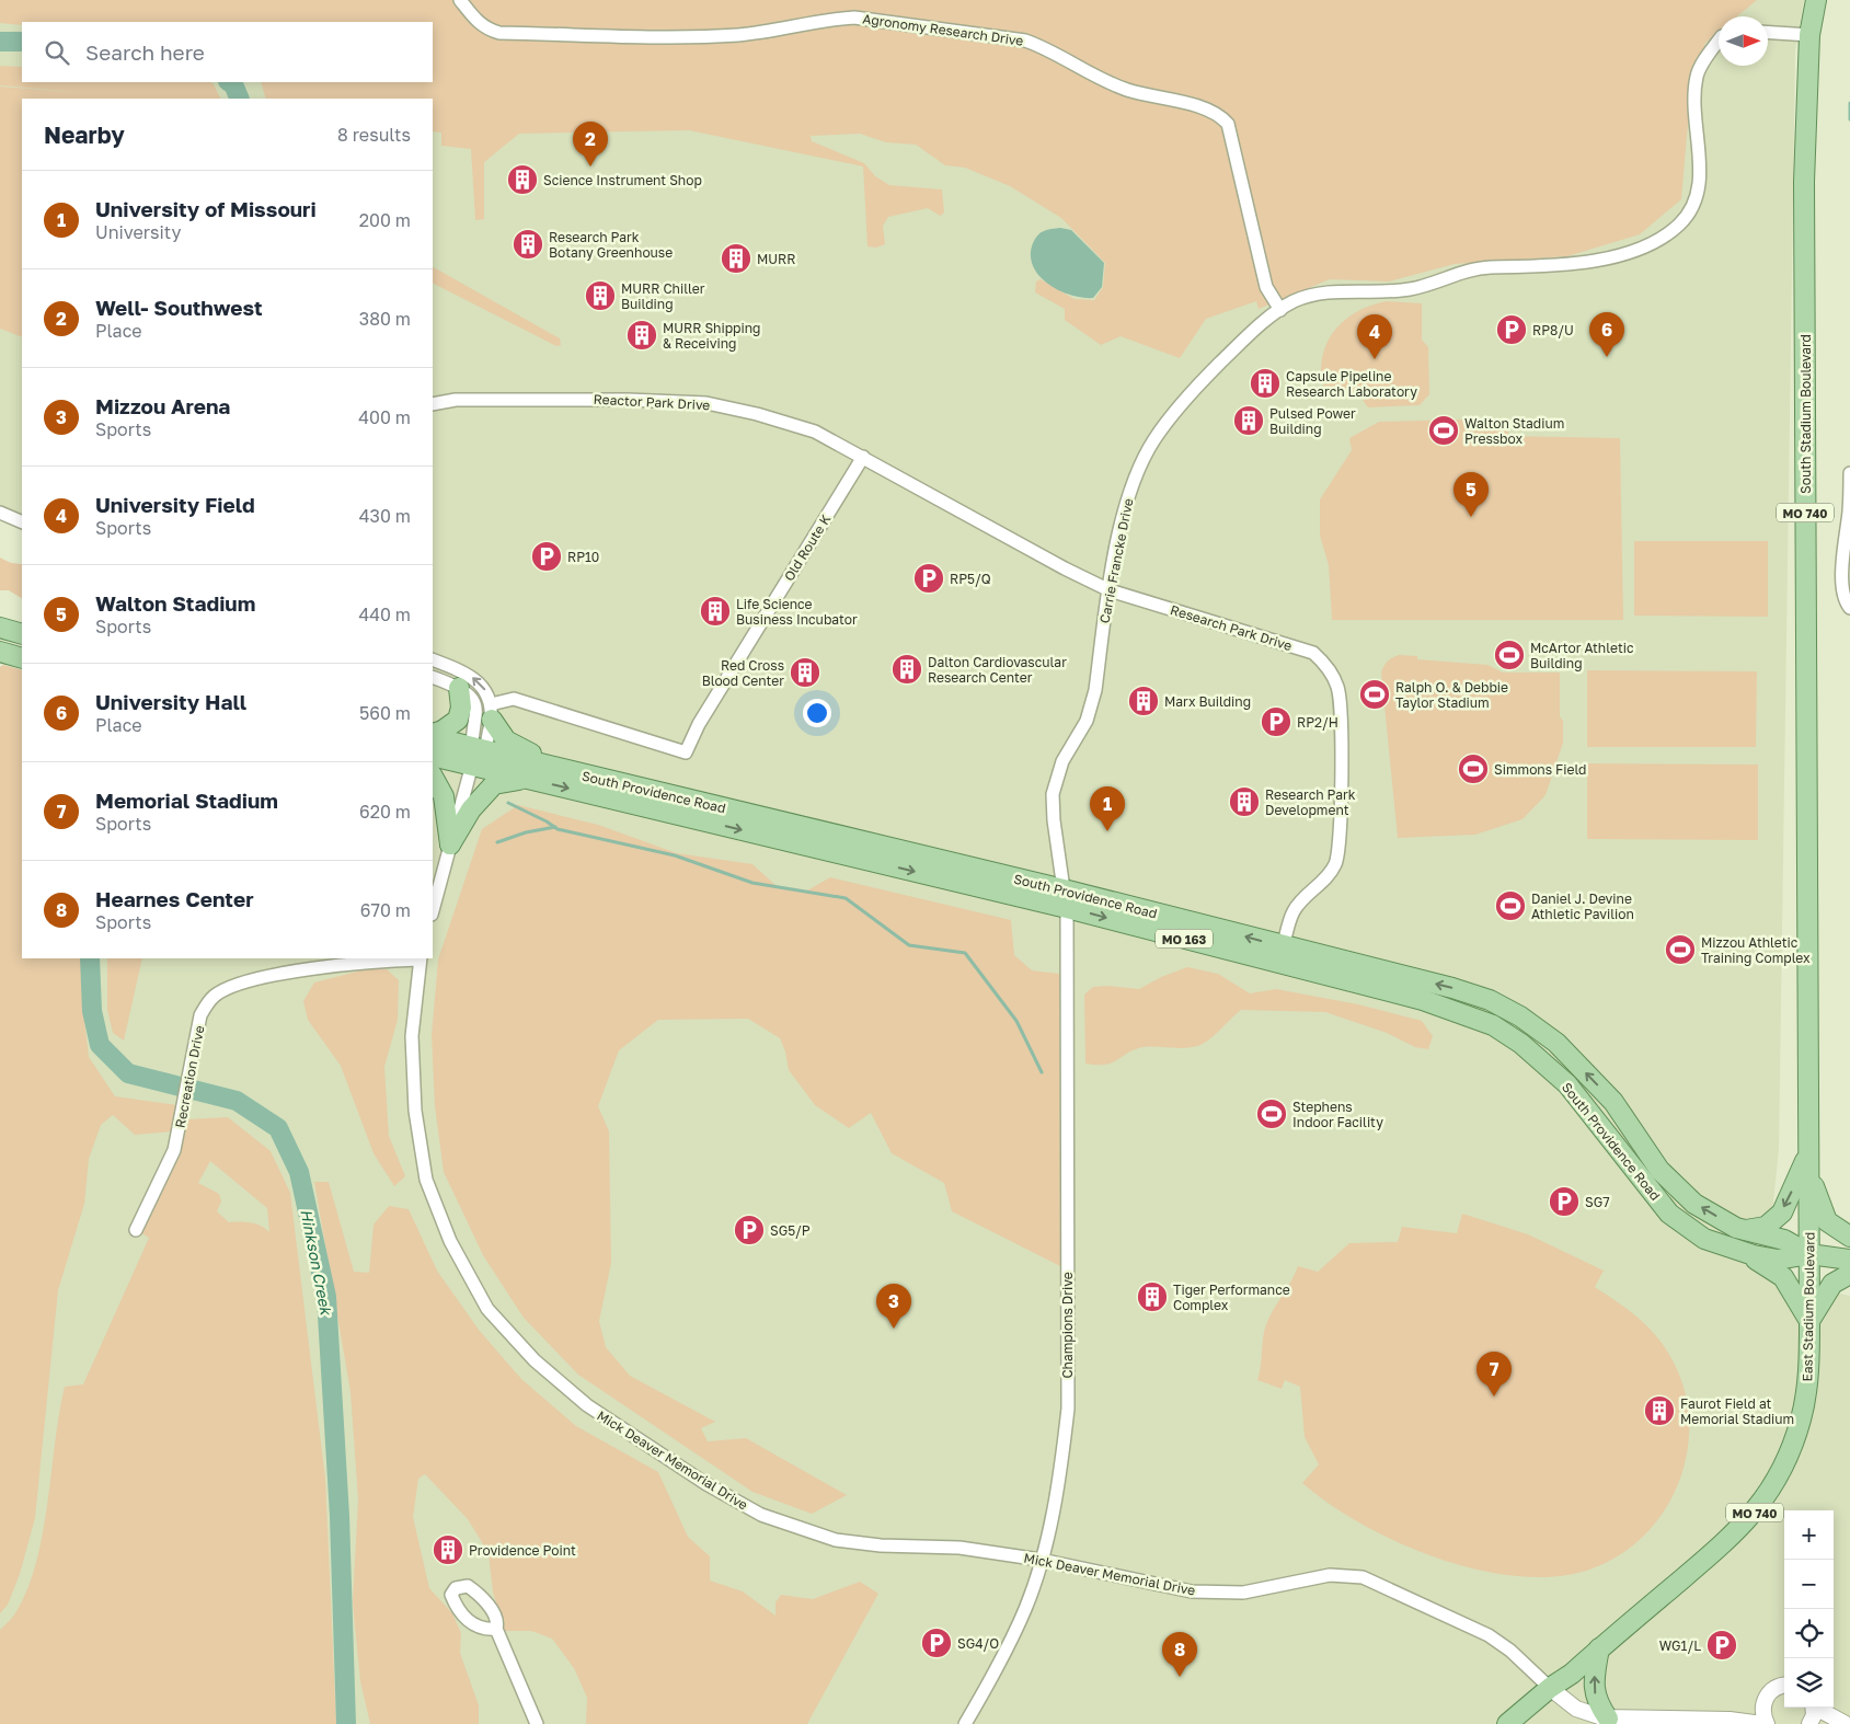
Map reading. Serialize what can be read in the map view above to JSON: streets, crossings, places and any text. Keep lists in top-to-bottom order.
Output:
{
  "streets": {
    "main road": [
      "South Stadium Boulevard",
      "MO 740",
      "South Providence Road",
      "MO 163",
      "East Stadium Boulevard"
    ],
    "street": [
      "Agronomy Research Drive",
      "Reactor Park Drive",
      "Old Route K",
      "Carrie Francke Drive",
      "Research Park Drive",
      "Recreation Drive",
      "Champions Drive",
      "Mick Deaver Memorial Drive"
    ]
  },
  "crossings": [
    ["Agronomy Research Drive", "Carrie Francke Drive"],
    ["Reactor Park Drive", "Old Route K"],
    ["Reactor Park Drive", "Research Park Drive"],
    ["South Stadium Boulevard", "East Stadium Boulevard"],
    ["Old Route K", "Research Park Drive"],
    ["Carrie Francke Drive", "Research Park Drive"],
    ["Carrie Francke Drive", "South Providence Road"],
    ["Carrie Francke Drive", "Champions Drive"],
    ["Research Park Drive", "South Providence Road"],
    ["South Providence Road", "East Stadium Boulevard"],
    ["South Providence Road", "Champions Drive"],
    ["Recreation Drive", "Mick Deaver Memorial Drive"],
    ["East Stadium Boulevard", "Mick Deaver Memorial Drive"],
    ["Champions Drive", "Mick Deaver Memorial Drive"]
  ],
  "water": ["Hinkson Creek"],
  "places": {
    "building": [
      "Science Instrument Shop",
      "Research Park Botany Greenhouse",
      "MURR",
      "MURR Chiller Building",
      "MURR Shipping & Receiving",
      "Capsule Pipeline Research Laboratory",
      "Pulsed Power Building",
      "Life Science Business Incubator",
      "Dalton Cardiovascular Research Center",
      "Red Cross Blood Center",
      "Marx Building",
      "Research Park Development",
      "Tiger Performance Complex",
      "Faurot Field at Memorial Stadium",
      "Providence Point"
    ],
    "parking": [
      "RP8/U",
      "RP10",
      "RP5/Q",
      "RP2/H",
      "SG7",
      "SG5/P",
      "SG4/O",
      "WG1/L"
    ],
    "sports": [
      "Walton Stadium Pressbox",
      "McArtor Athletic Building",
      "Ralph O. & Debbie Taylor Stadium",
      "Simmons Field",
      "Daniel J. Devine Athletic Pavilion",
      "Mizzou Athletic Training Complex",
      "Stephens Indoor Facility"
    ]
  },
  "north": "right",
  "page": {
    "search": "Search here",
    "heading": ["Nearby", "8 results"],
    "pins": [
      "2",
      "6",
      "4",
      "5",
      "1",
      "3",
      "7",
      "8"
    ],
    "list": [
      {
        "mark": "1",
        "name": "University of Missouri",
        "note": "University",
        "value": "200 m"
      },
      {
        "mark": "2",
        "name": "Well- Southwest",
        "note": "Place",
        "value": "380 m"
      },
      {
        "mark": "3",
        "name": "Mizzou Arena",
        "note": "Sports",
        "value": "400 m"
      },
      {
        "mark": "4",
        "name": "University Field",
        "note": "Sports",
        "value": "430 m"
      },
      {
        "mark": "5",
        "name": "Walton Stadium",
        "note": "Sports",
        "value": "440 m"
      },
      {
        "mark": "6",
        "name": "University Hall",
        "note": "Place",
        "value": "560 m"
      },
      {
        "mark": "7",
        "name": "Memorial Stadium",
        "note": "Sports",
        "value": "620 m"
      },
      {
        "mark": "8",
        "name": "Hearnes Center",
        "note": "Sports",
        "value": "670 m"
      }
    ],
    "map_buttons": ["+", "−"]
  }
}
